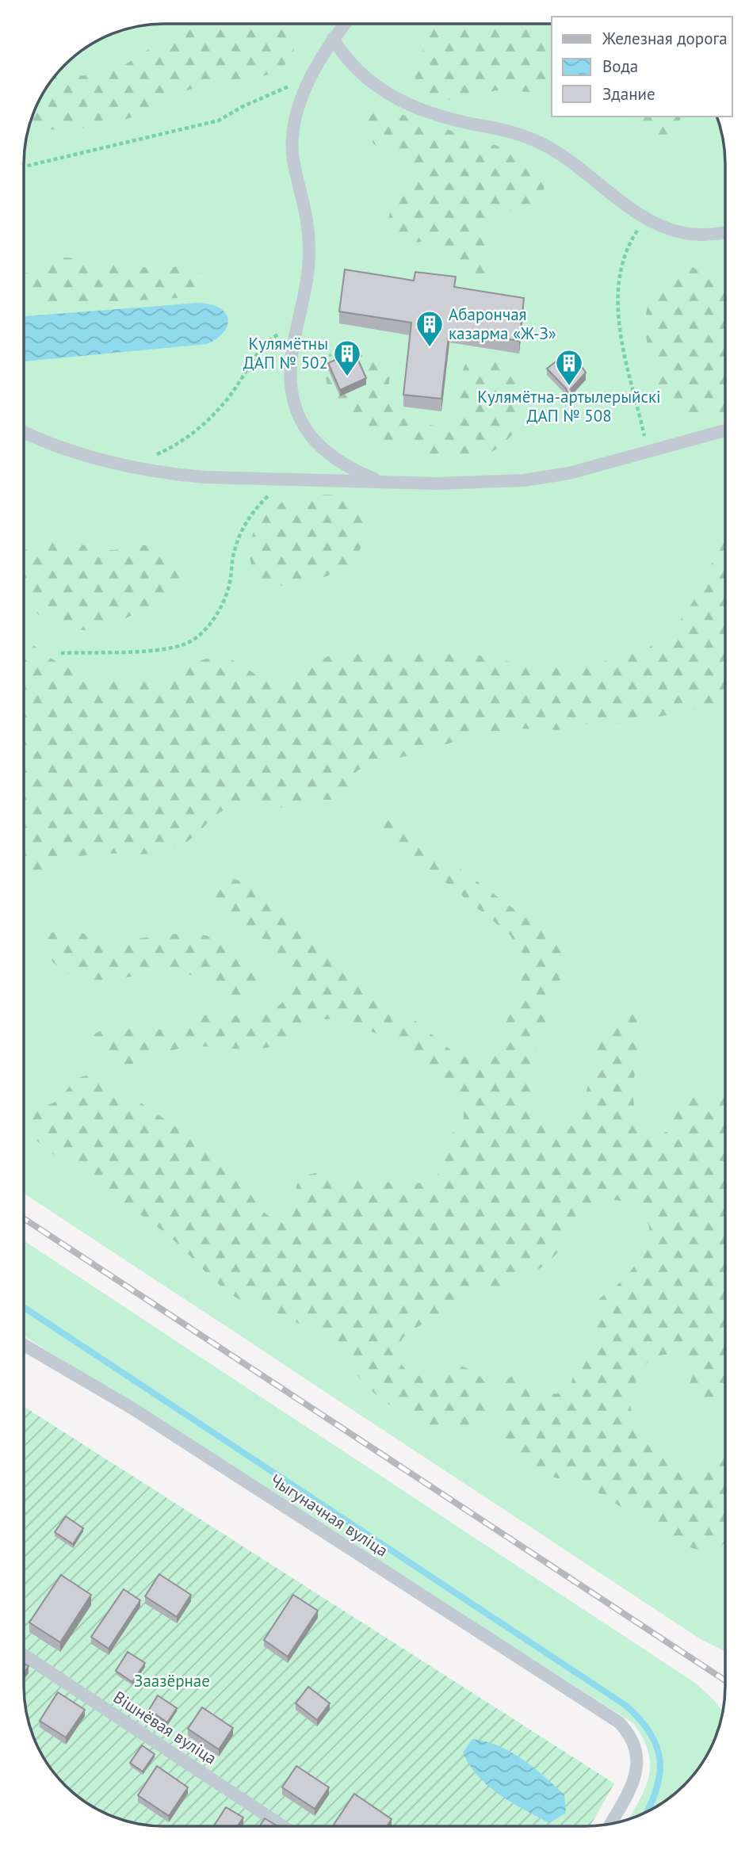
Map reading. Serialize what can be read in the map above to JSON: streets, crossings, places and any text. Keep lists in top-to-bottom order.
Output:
{
  "streets": {
    "lane": ["Чыгуначная вуліца", "Вішнёвая вуліца"]
  },
  "parks": ["Заазёрнае"],
  "places": {
    "building": ["Абарончая казарма «Ж-З»", "Кулямётны ДАП № 502", "Кулямётна-артылерыйскі ДАП № 508"]
  },
  "legend": ["Железная дорога", "Вода", "Здание"]
}
